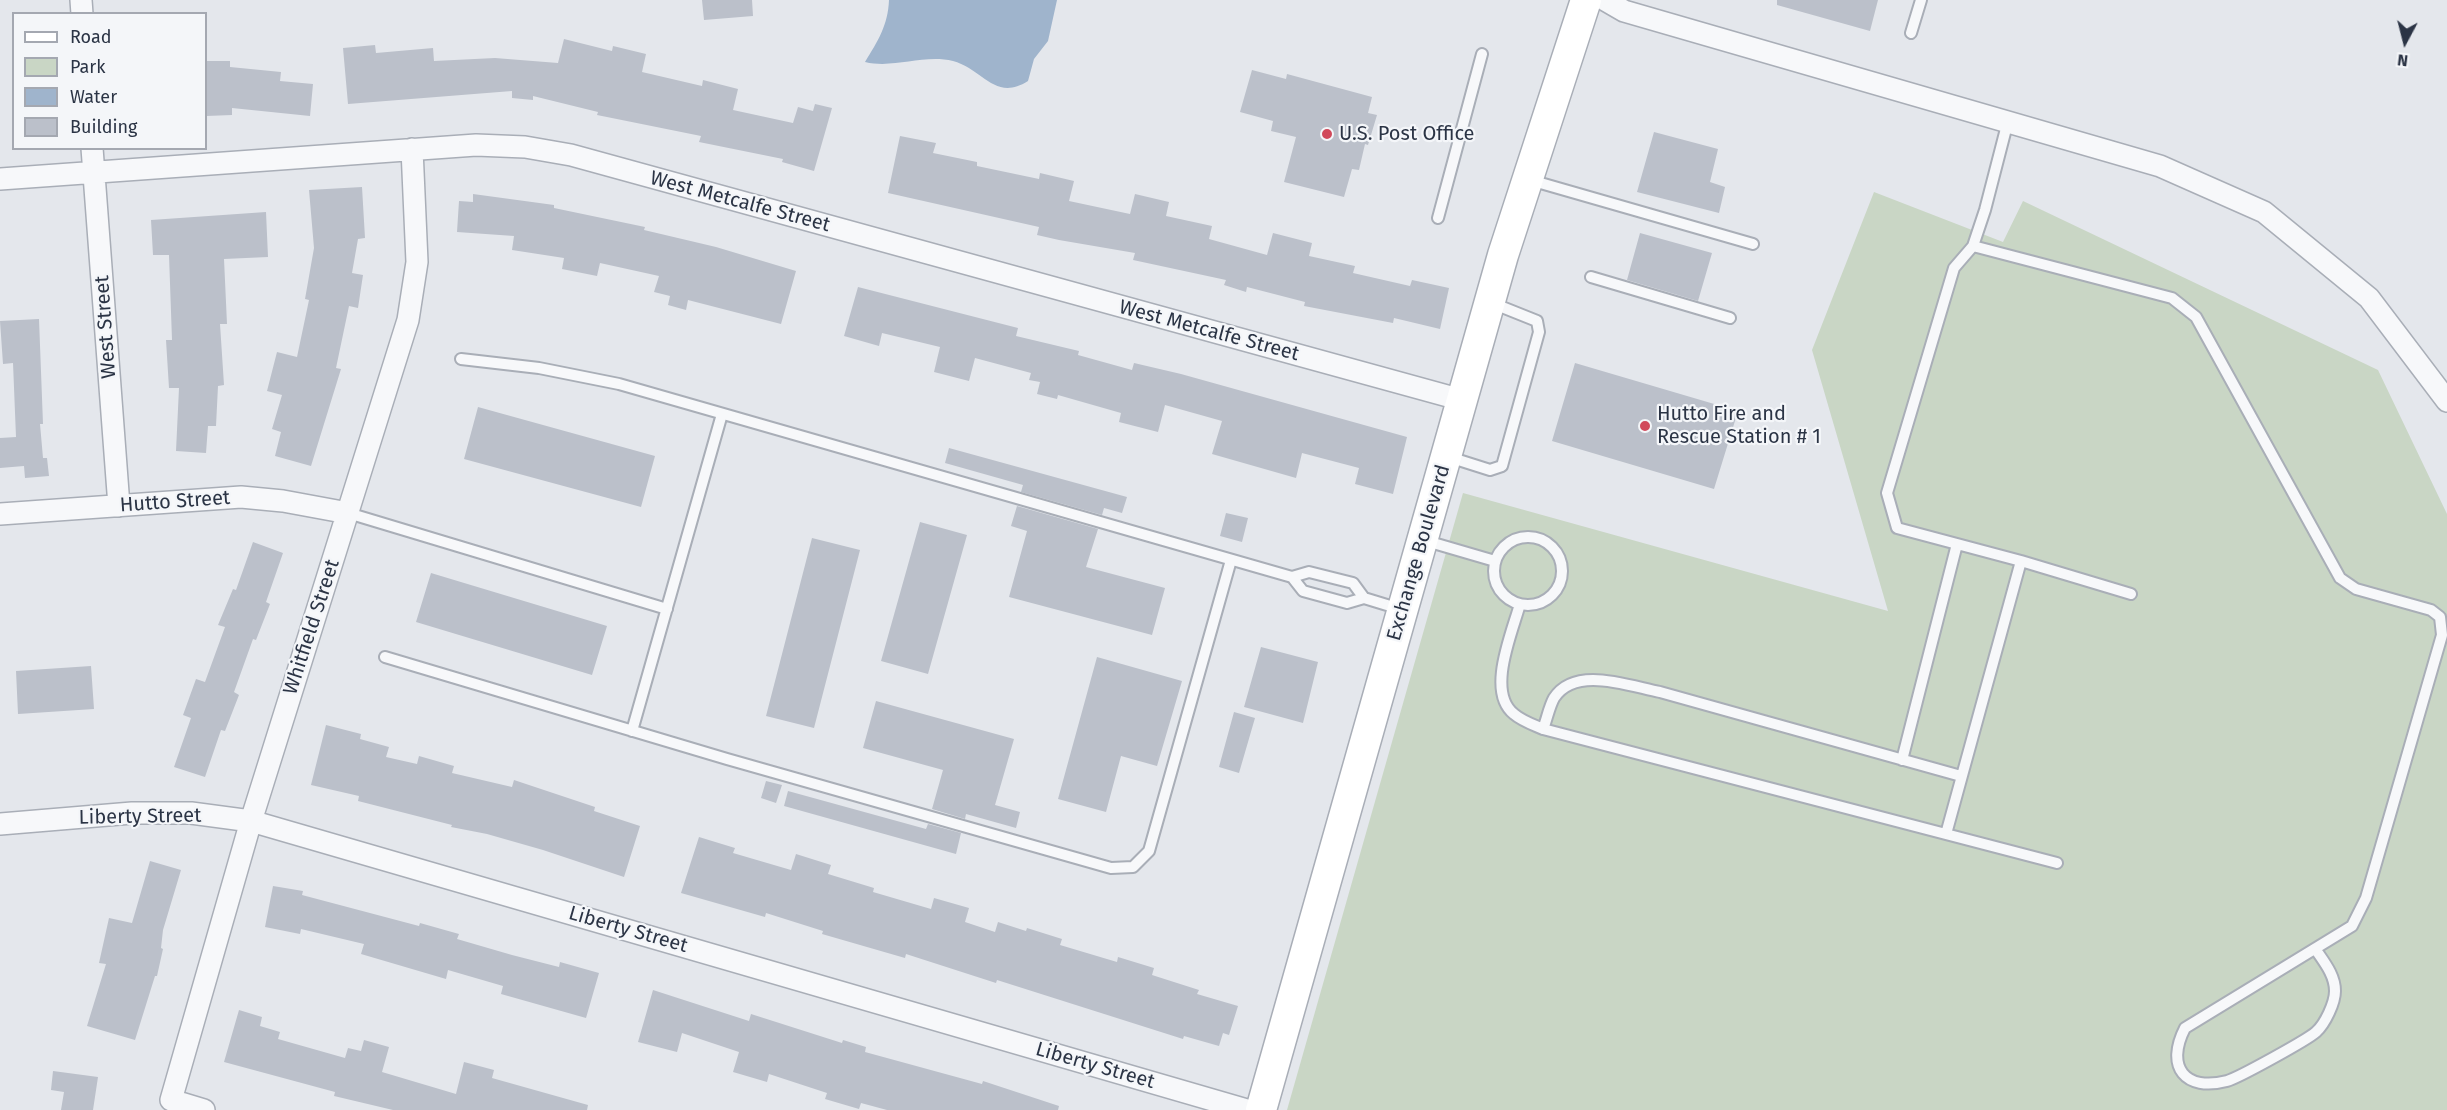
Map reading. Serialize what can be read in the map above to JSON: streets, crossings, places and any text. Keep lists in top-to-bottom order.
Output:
{
  "streets": {
    "street": [
      "West Metcalfe Street",
      "West Street",
      "Hutto Street",
      "Exchange Boulevard",
      "Whitfield Street",
      "Liberty Street"
    ]
  },
  "crossings": [
    ["West Metcalfe Street", "West Street"],
    ["West Metcalfe Street", "Exchange Boulevard"],
    ["West Metcalfe Street", "Whitfield Street"],
    ["West Street", "Hutto Street"],
    ["Hutto Street", "Whitfield Street"],
    ["Whitfield Street", "Liberty Street"]
  ],
  "places": ["U.S. Post Office", "Hutto Fire and Rescue Station # 1"],
  "legend": [
    "Road",
    "Park",
    "Water",
    "Building"
  ],
  "north": "bottom"
}
